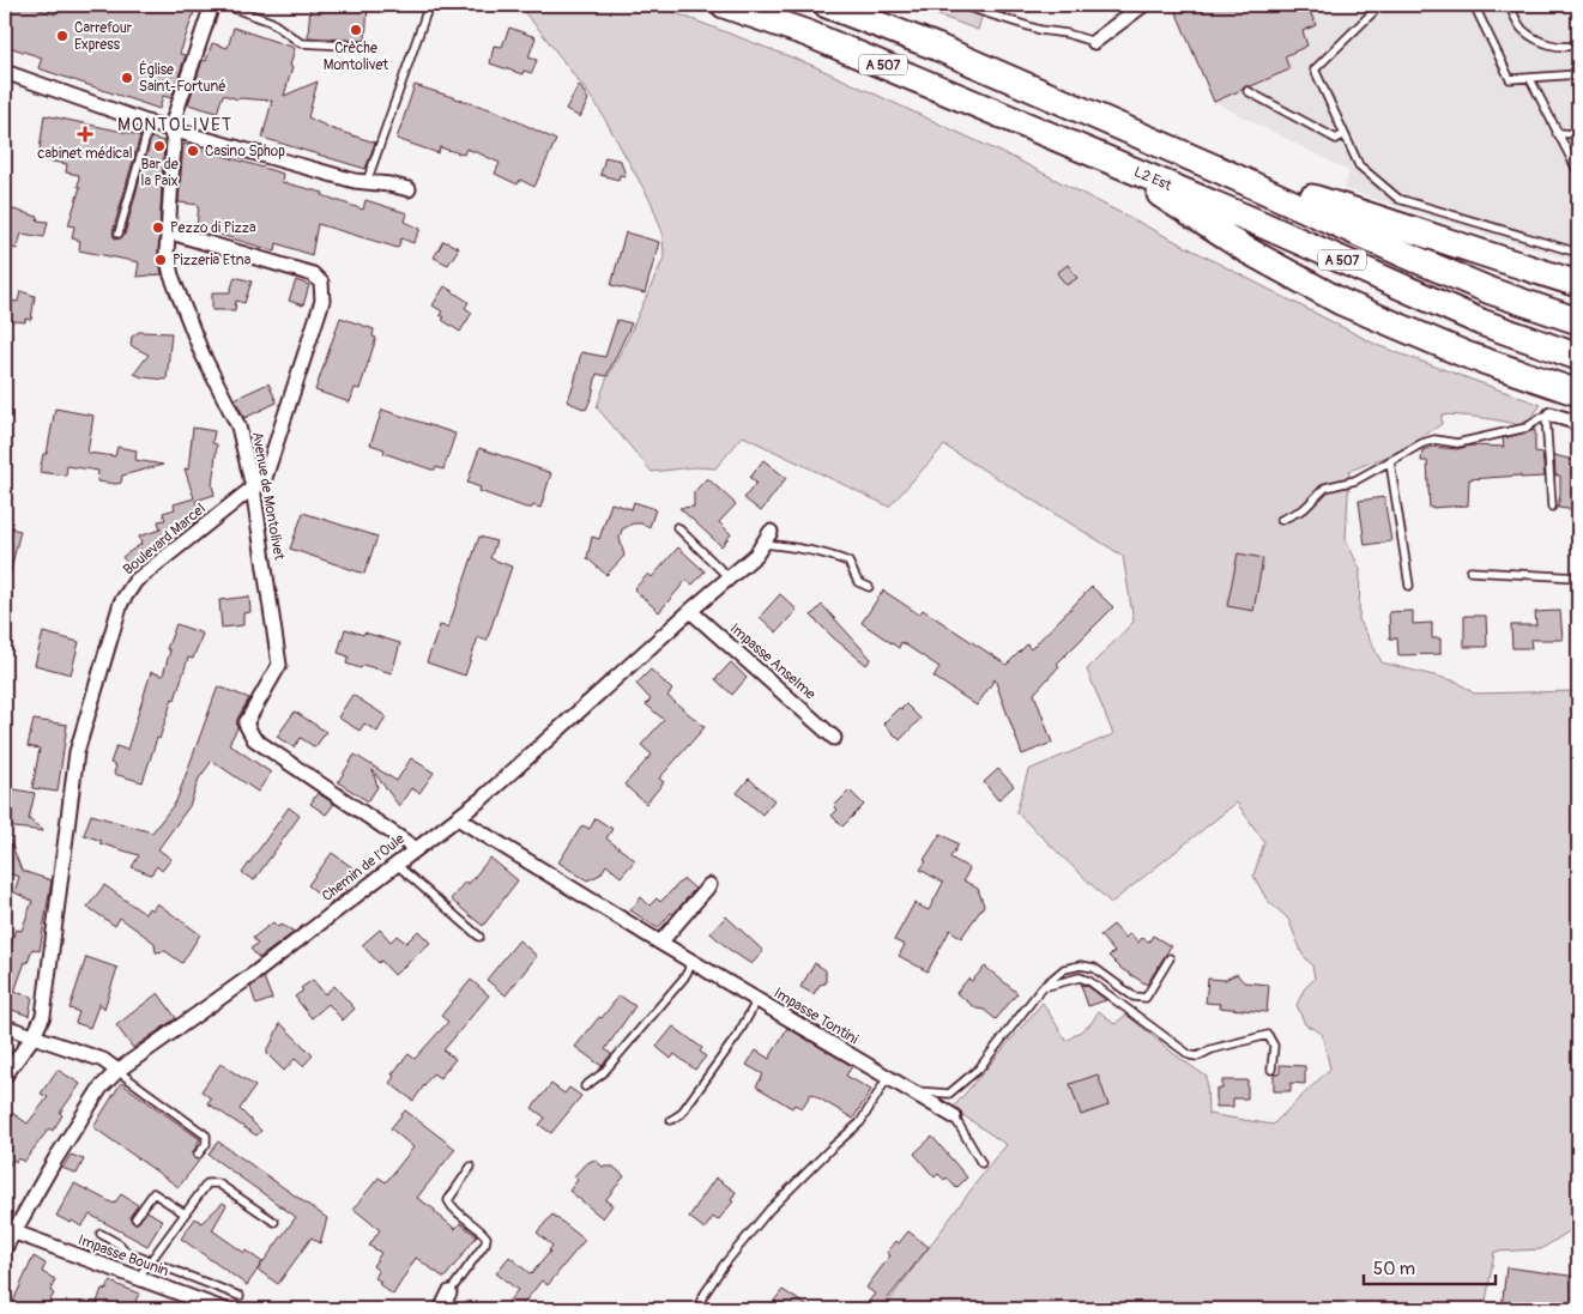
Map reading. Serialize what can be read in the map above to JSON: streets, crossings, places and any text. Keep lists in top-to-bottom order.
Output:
{
  "streets": {
    "highway": ["A 507", "L2 Est"],
    "street": [
      "Avenue de Montolivet",
      "Boulevard Marcel",
      "Impasse Anselme",
      "Chemin de l'Oule",
      "Impasse Tontini",
      "Impasse Bounin"
    ]
  },
  "crossings": [
    ["Avenue de Montolivet", "Boulevard Marcel"],
    ["Avenue de Montolivet", "Chemin de l'Oule"],
    ["Impasse Anselme", "Chemin de l'Oule"],
    ["Chemin de l'Oule", "Impasse Tontini"],
    ["Chemin de l'Oule", "Impasse Bounin"]
  ],
  "districts": ["MONTOLIVET"],
  "places": {
    "other": [
      "Crèche Montolivet",
      "Carrefour Express",
      "Église Saint-Fortuné",
      "Bar de la Paix",
      "Casino Sphop",
      "Pezzo di Pizza",
      "Pizzeria Etna"
    ],
    "health": ["cabinet médical"]
  },
  "scale_bar": "50 m"
}
